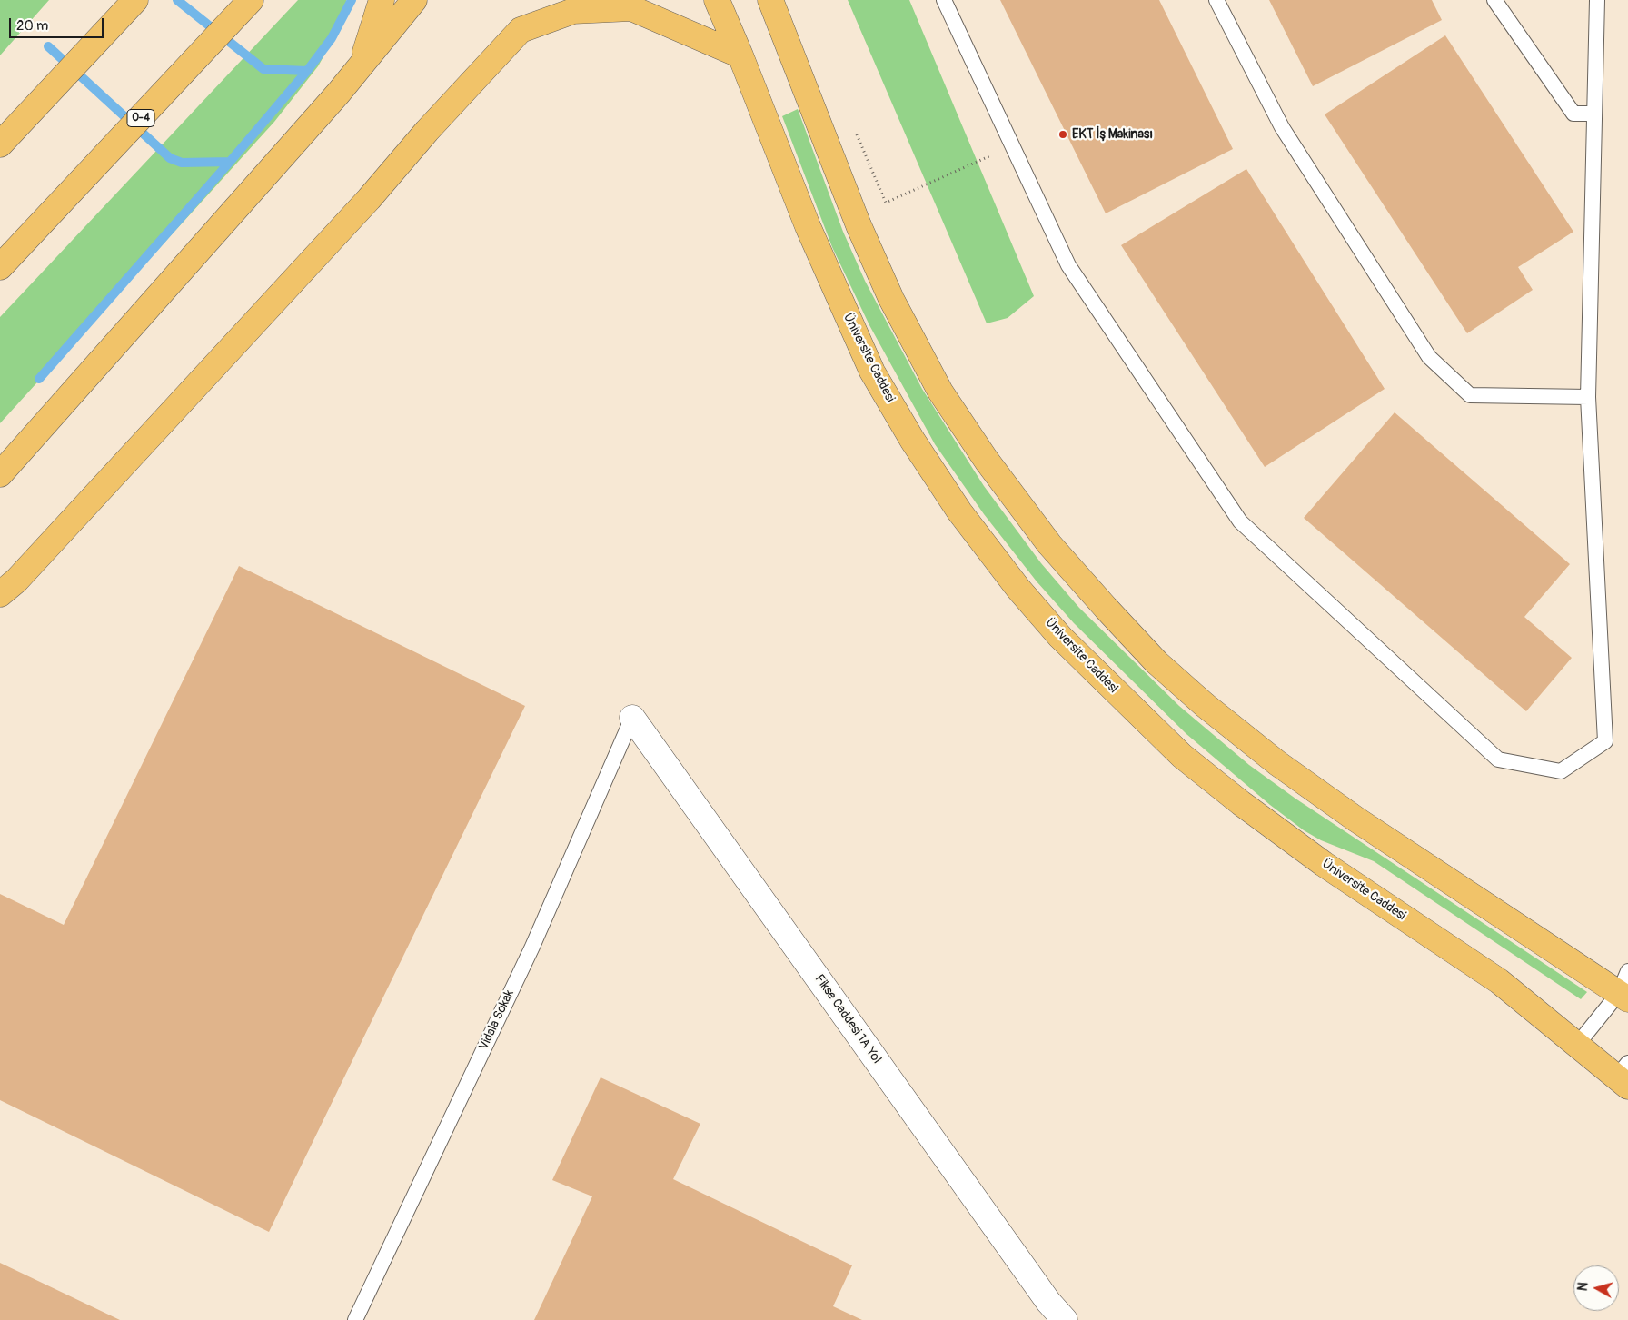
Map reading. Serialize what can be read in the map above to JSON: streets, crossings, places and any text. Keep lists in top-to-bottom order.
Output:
{
  "streets": {
    "main road": ["O-4", "Üniversite Caddesi"],
    "street": ["Fikse Caddesi 1A Yol"],
    "lane": ["Vidala Sokak"]
  },
  "crossings": [
    ["Fikse Caddesi 1A Yol", "Vidala Sokak"]
  ],
  "places": ["EKT İş Makinası"],
  "scale_bar": "20 m",
  "north": "left"
}
